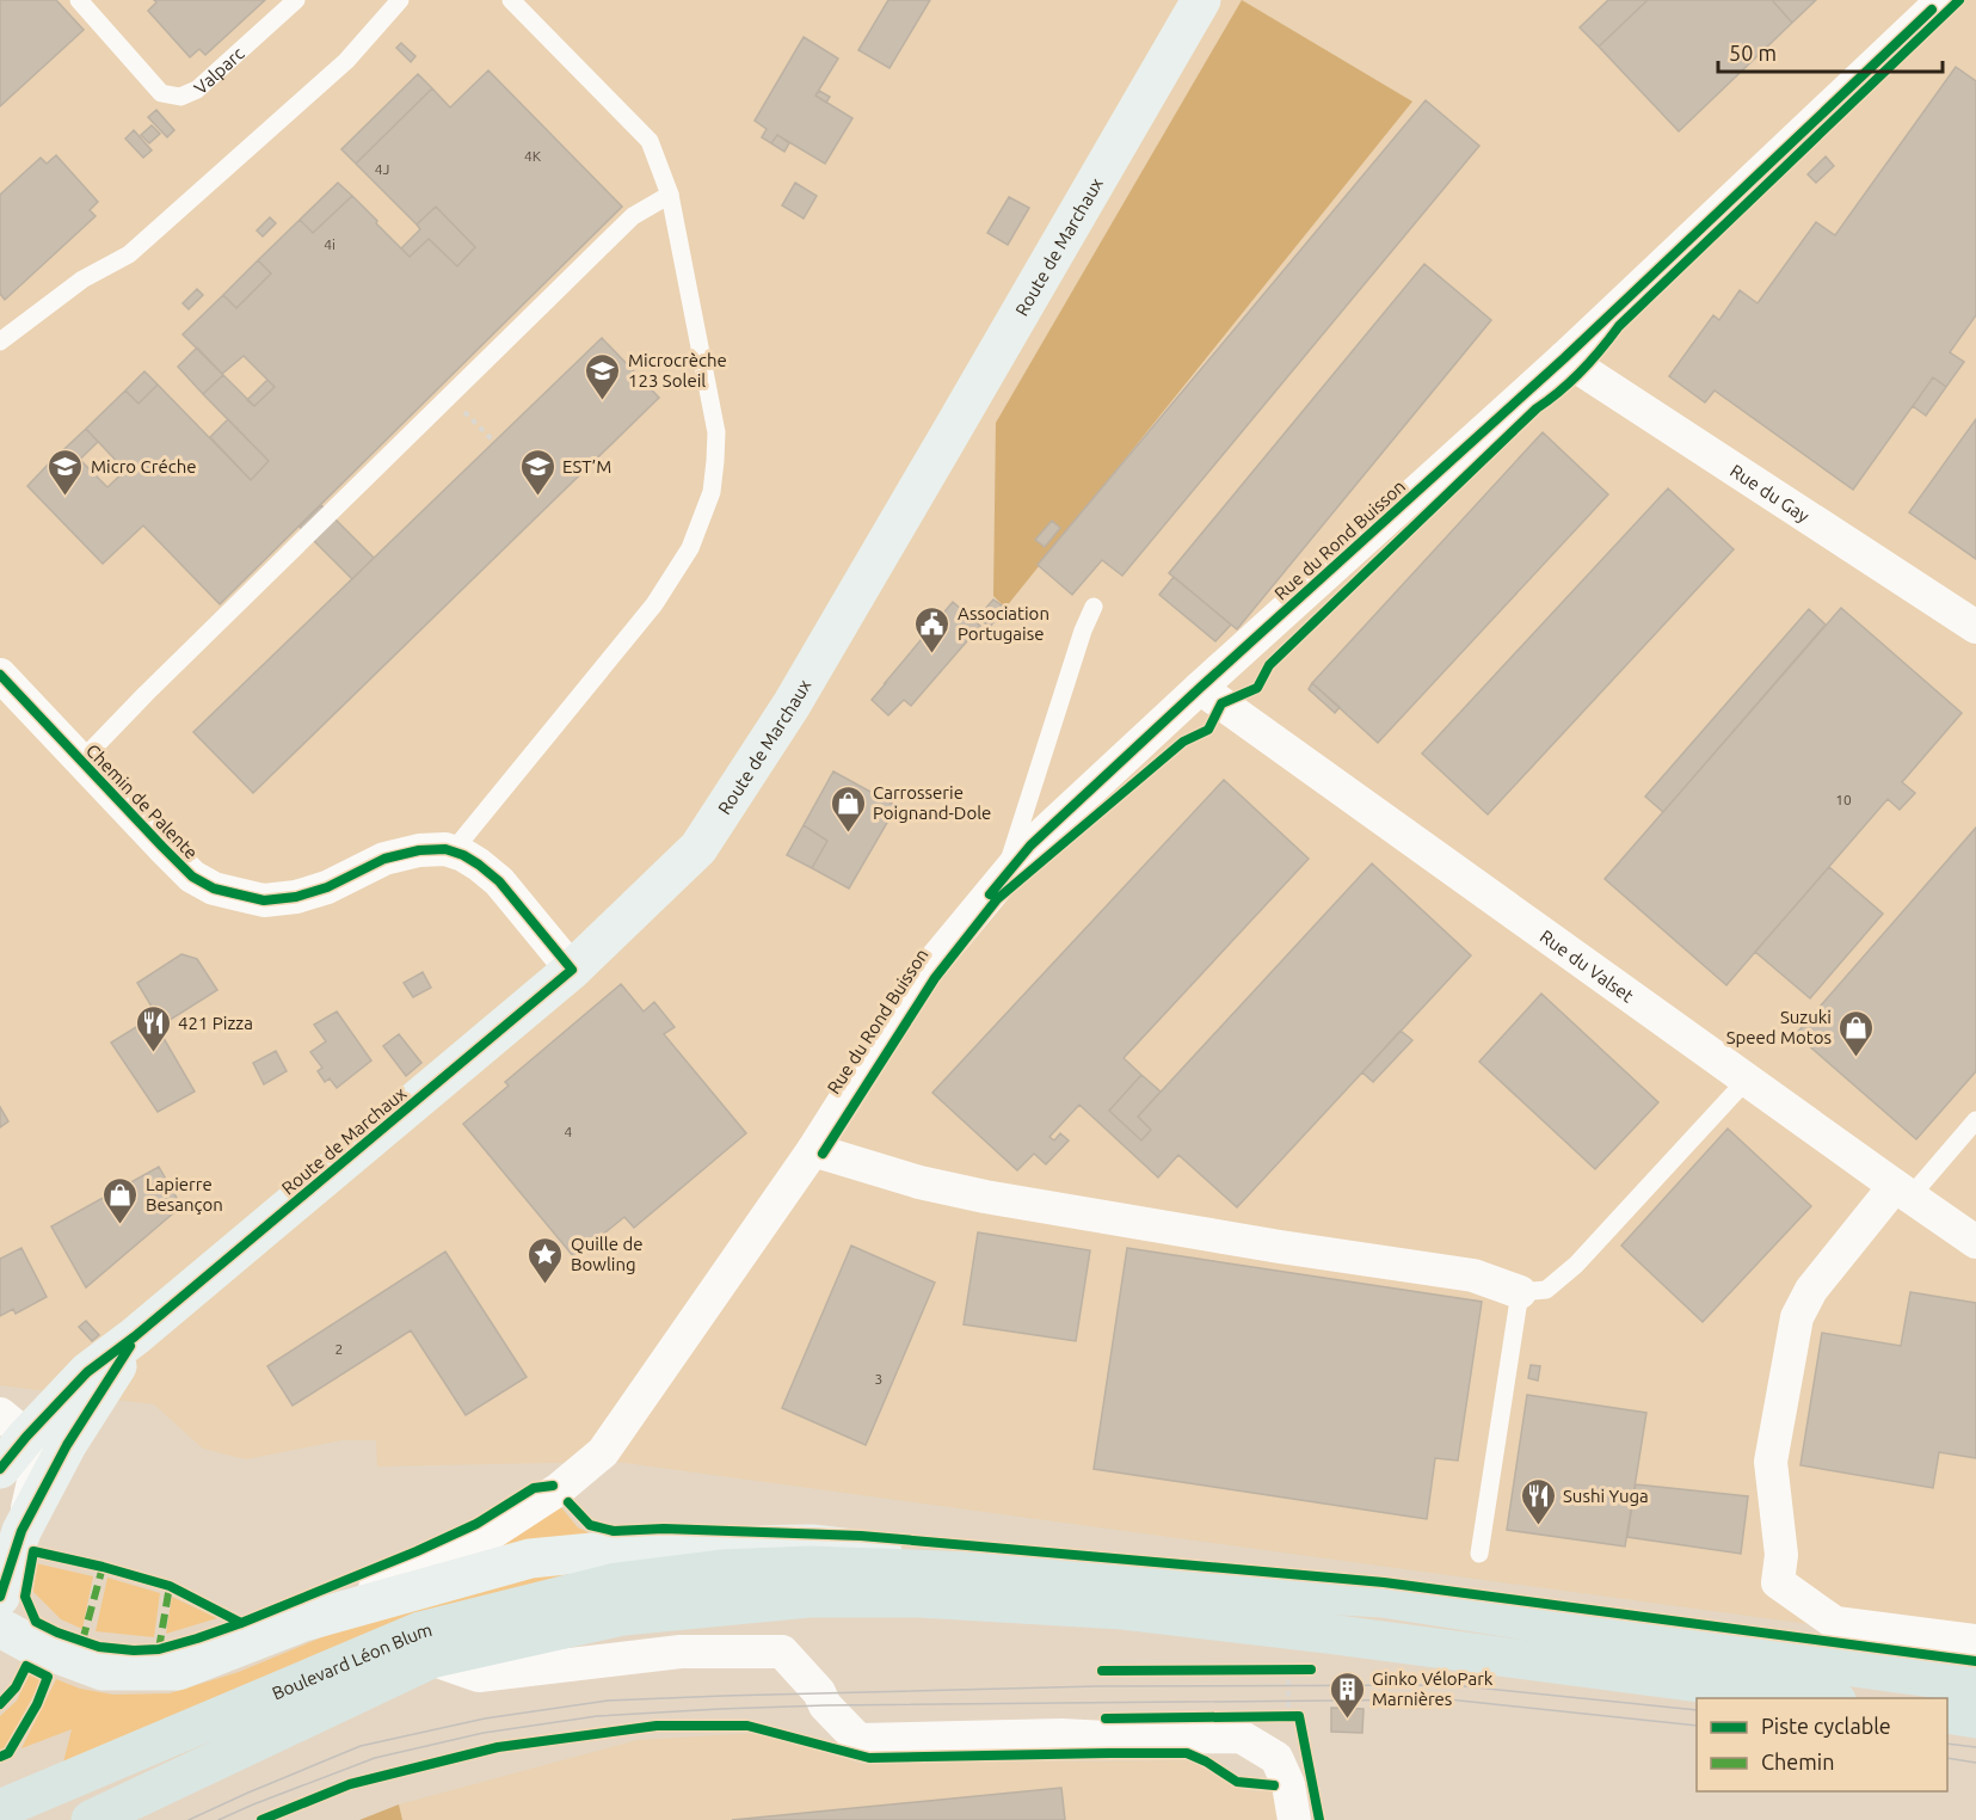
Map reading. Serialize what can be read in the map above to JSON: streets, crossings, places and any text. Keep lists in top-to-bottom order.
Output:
{
  "streets": {
    "main road": ["Route de Marchaux", "Boulevard Léon Blum"],
    "street": [
      "Rue du Gay",
      "Rue du Rond Buisson",
      "Chemin de Palente",
      "Rue du Valset"
    ],
    "lane": ["Valparc"]
  },
  "crossings": [
    ["Route de Marchaux", "Chemin de Palente"],
    ["Rue du Gay", "Rue du Rond Buisson"],
    ["Rue du Rond Buisson", "Rue du Valset"]
  ],
  "places": {
    "school or university": ["Microcrèche 123 Soleil", "Micro Créche", "EST’M"],
    "public building": ["Association Portugaise"],
    "shop": ["Carrosserie Poignand-Dole", "Suzuki Speed Motos", "Lapierre Besançon"],
    "restaurant": ["421 Pizza", "Sushi Yuga"],
    "place": ["Quille de Bowling"],
    "building": ["Ginko VéloPark Marnières"]
  },
  "house_numbers": [
    "4K",
    "4J",
    "4i",
    "10",
    "4",
    "2",
    "3"
  ],
  "legend": ["Piste cyclable", "Chemin"],
  "scale_bar": "50 m"
}
